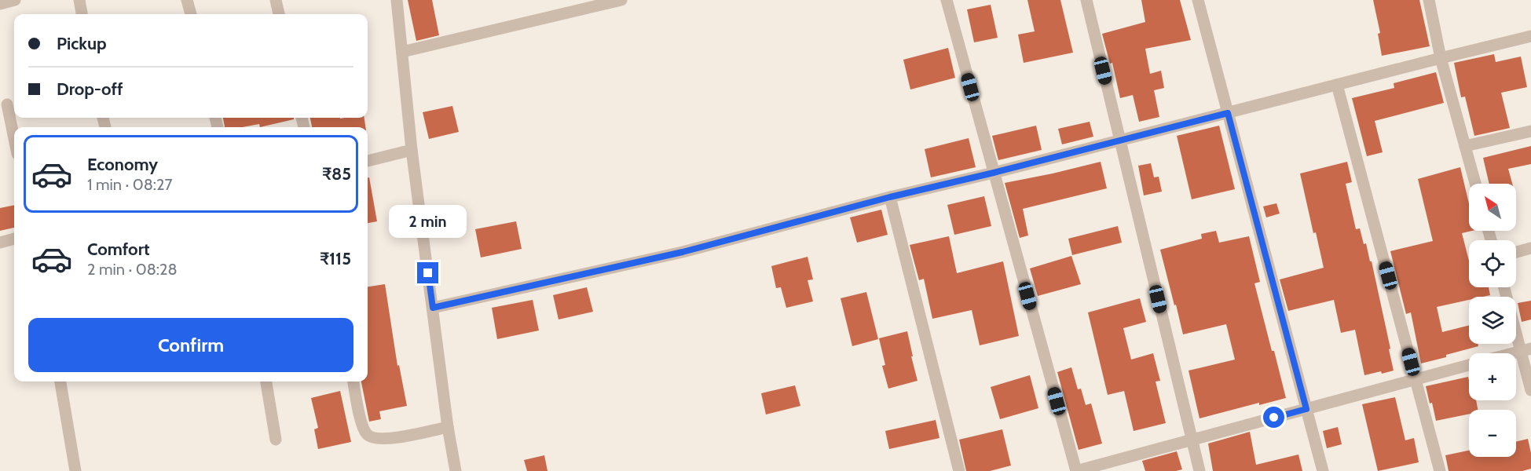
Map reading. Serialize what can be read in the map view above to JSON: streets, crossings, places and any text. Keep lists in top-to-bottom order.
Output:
{
  "north": "top left",
  "page": {
    "banner": ["Pickup", "Drop-off"],
    "list": [
      {
        "name": "Economy",
        "note": "1 min · 08:27",
        "value": "₹85"
      },
      {
        "name": "Comfort",
        "note": "2 min · 08:28",
        "value": "₹115"
      }
    ],
    "map_buttons": ["+", "−"],
    "bubble": "2 min",
    "buttons": "Confirm"
  }
}
